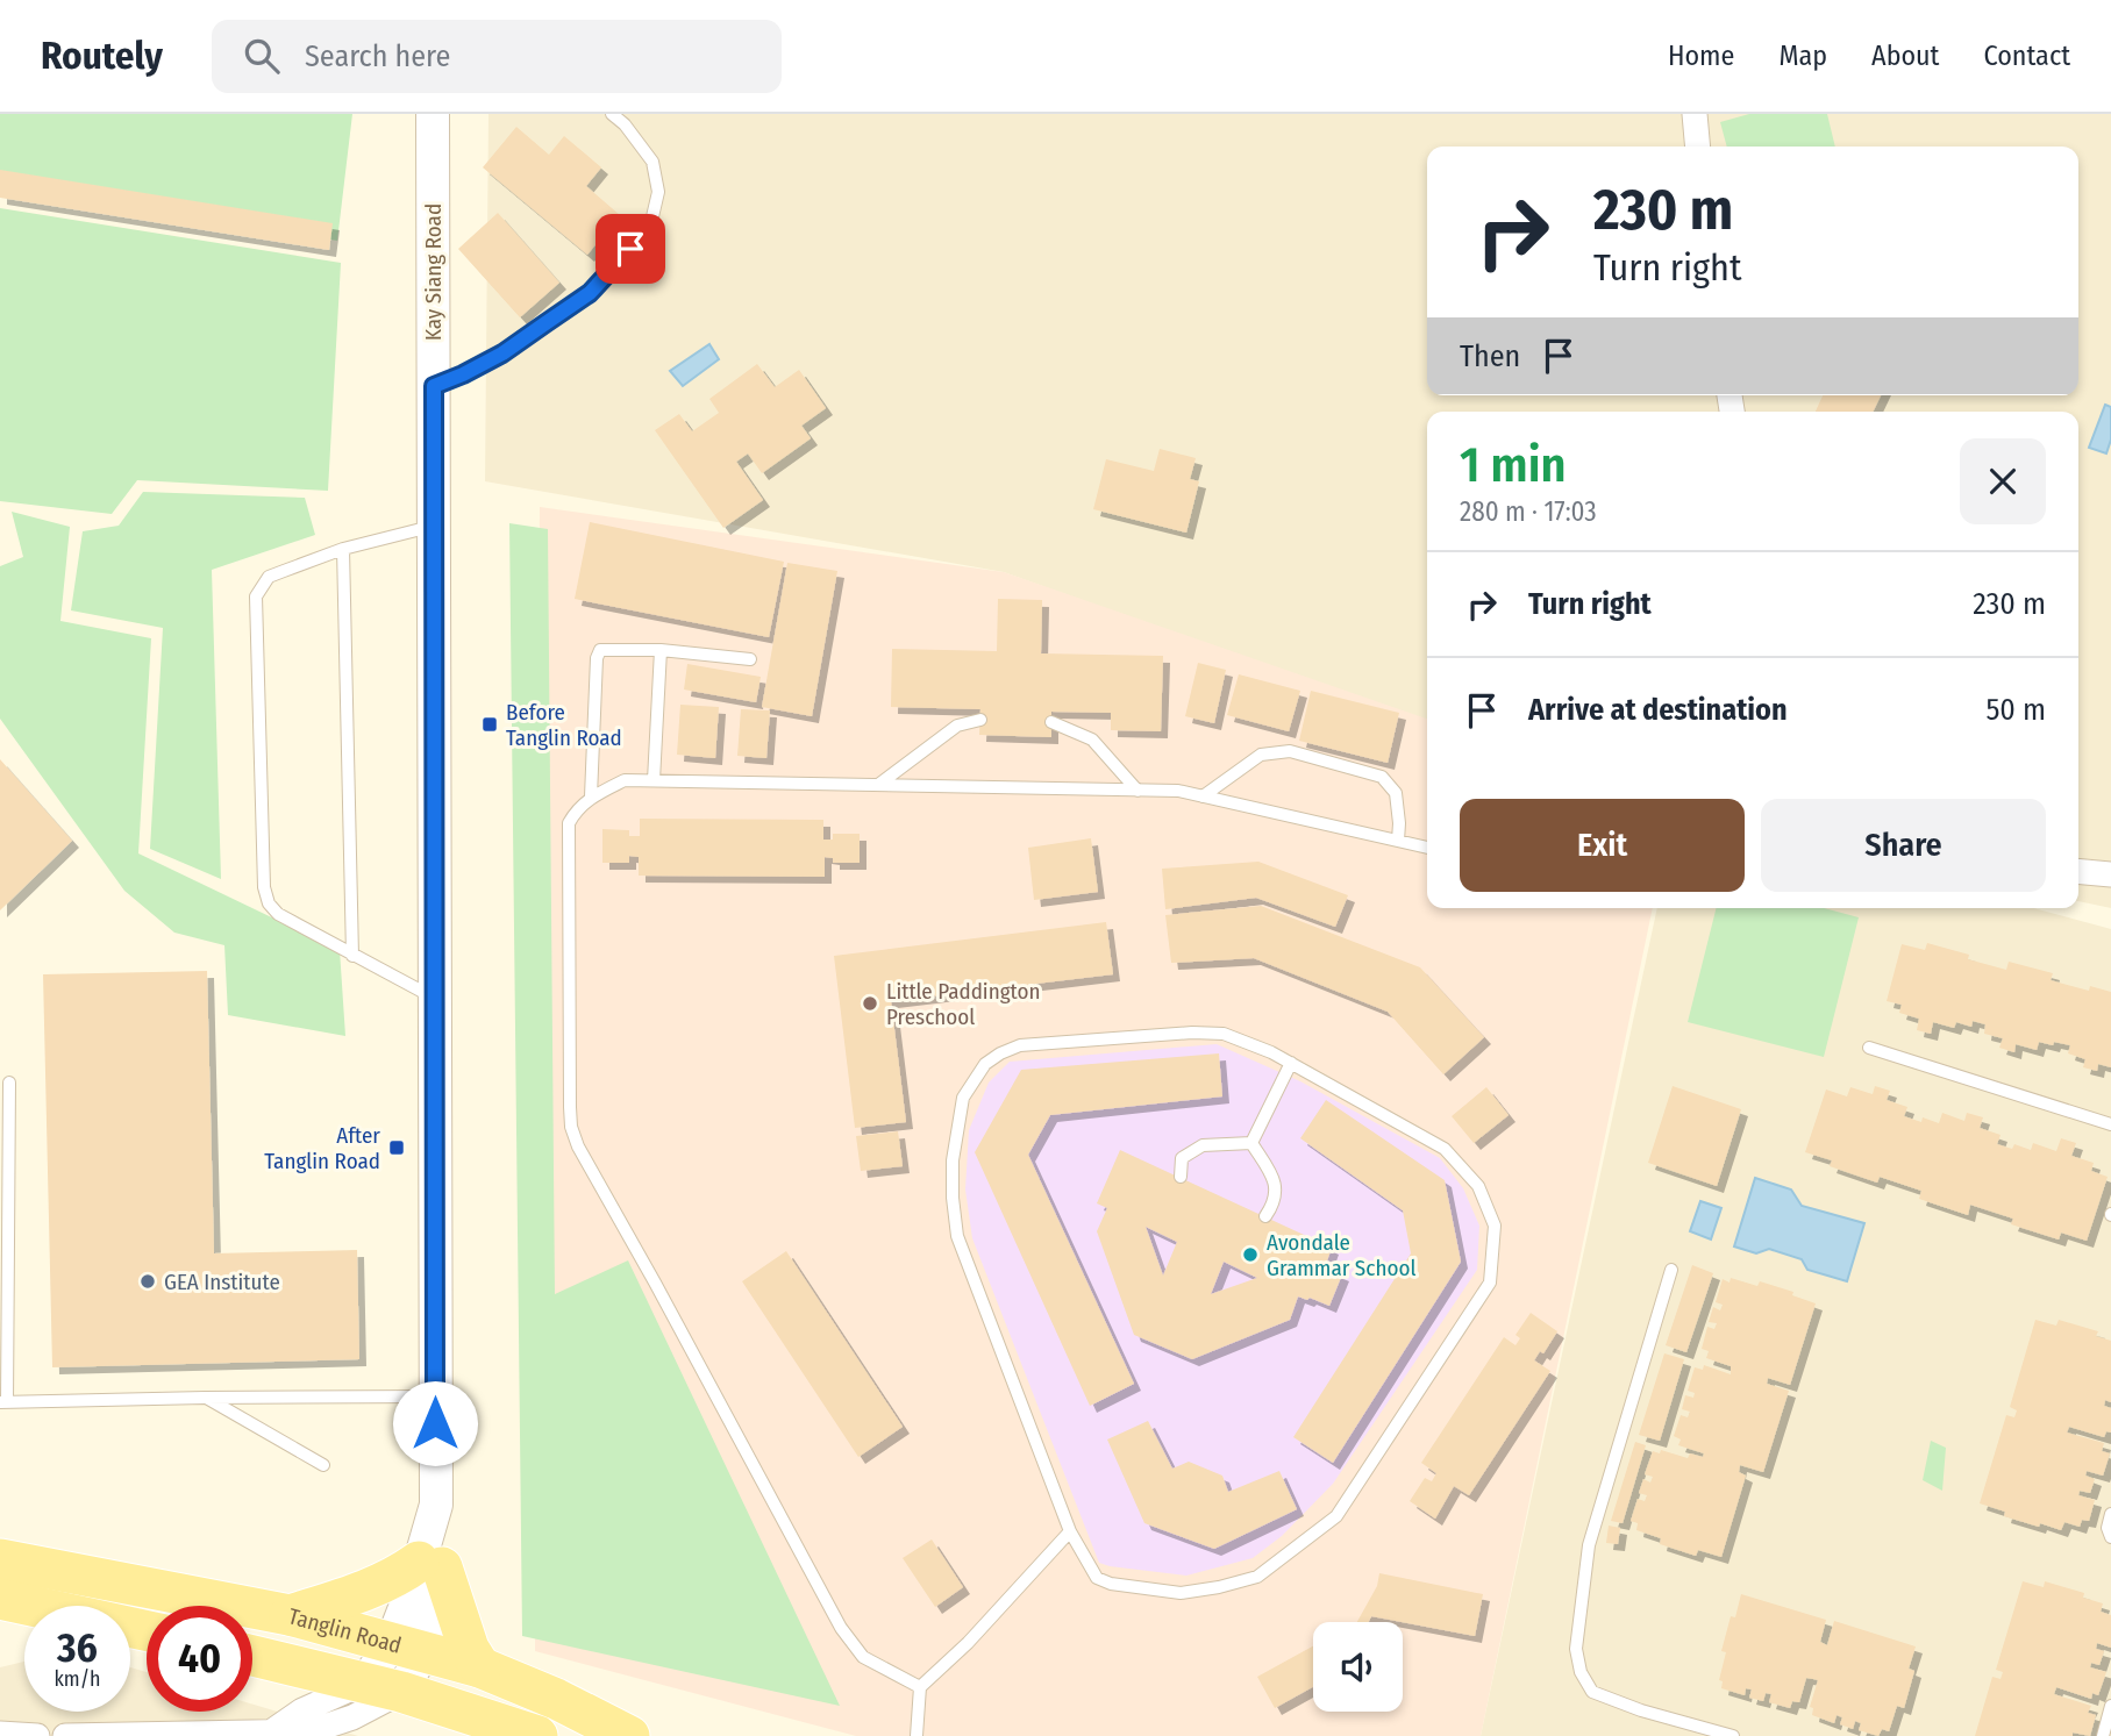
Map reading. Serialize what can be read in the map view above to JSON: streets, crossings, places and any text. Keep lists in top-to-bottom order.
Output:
{
  "streets": {
    "main road": ["Tanglin Road"],
    "street": ["Kay Siang Road"]
  },
  "crossings": [
    ["Kay Siang Road", "Tanglin Road"]
  ],
  "places": {
    "transit": ["Before Tanglin Road", "After Tanglin Road"],
    "other": ["Little Paddington Preschool", "Avondale Grammar School", "GEA Institute"]
  },
  "page": {
    "header": "Routely",
    "search": "Search here",
    "nav": [
      "Home",
      "Map",
      "About",
      "Contact"
    ],
    "turn": ["230 m", "Turn right"],
    "then": "Then",
    "heading": ["1 min", "280 m · 17:03"],
    "list": [
      {
        "name": "Turn right",
        "value": "230 m"
      },
      {
        "name": "Arrive at destination",
        "value": "50 m"
      }
    ],
    "buttons": ["Exit", "Share"],
    "speed": "36 km/h",
    "limit": "40"
  }
}
